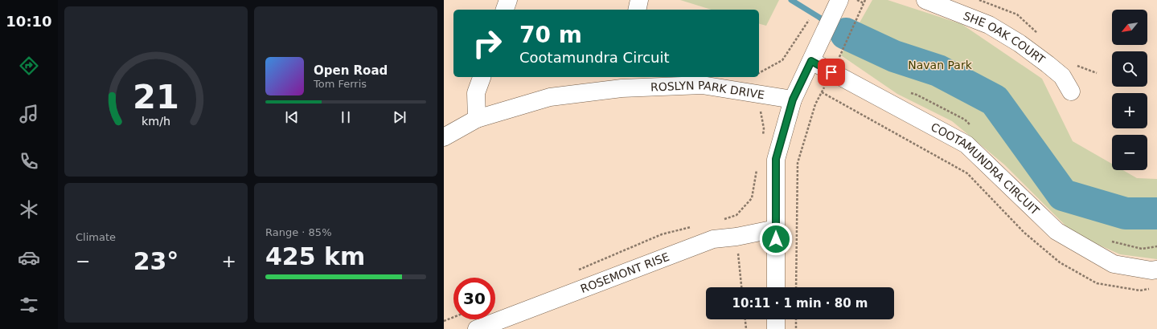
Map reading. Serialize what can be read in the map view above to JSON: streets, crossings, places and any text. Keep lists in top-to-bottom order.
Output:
{
  "streets": {
    "street": [
      "SHE OAK COURT",
      "ROSLYN PARK DRIVE",
      "COOTAMUNDRA CIRCUIT",
      "ROSEMONT RISE"
    ]
  },
  "parks": ["Navan Park"],
  "north": "bottom left",
  "page": {
    "tabs": "10:10",
    "map_buttons": ["+", "−"],
    "turn": ["70 m", "Cootamundra Circuit"],
    "song": ["Open Road", "Tom Ferris"],
    "tile": [
      "Climate",
      ["Range · 85%", "425 km"]
    ],
    "heat": ["−", "23°", "+"],
    "limit": "30",
    "trip": "10:11 · 1 min · 80 m",
    "gauge": ["21", "km/h"]
  }
}
